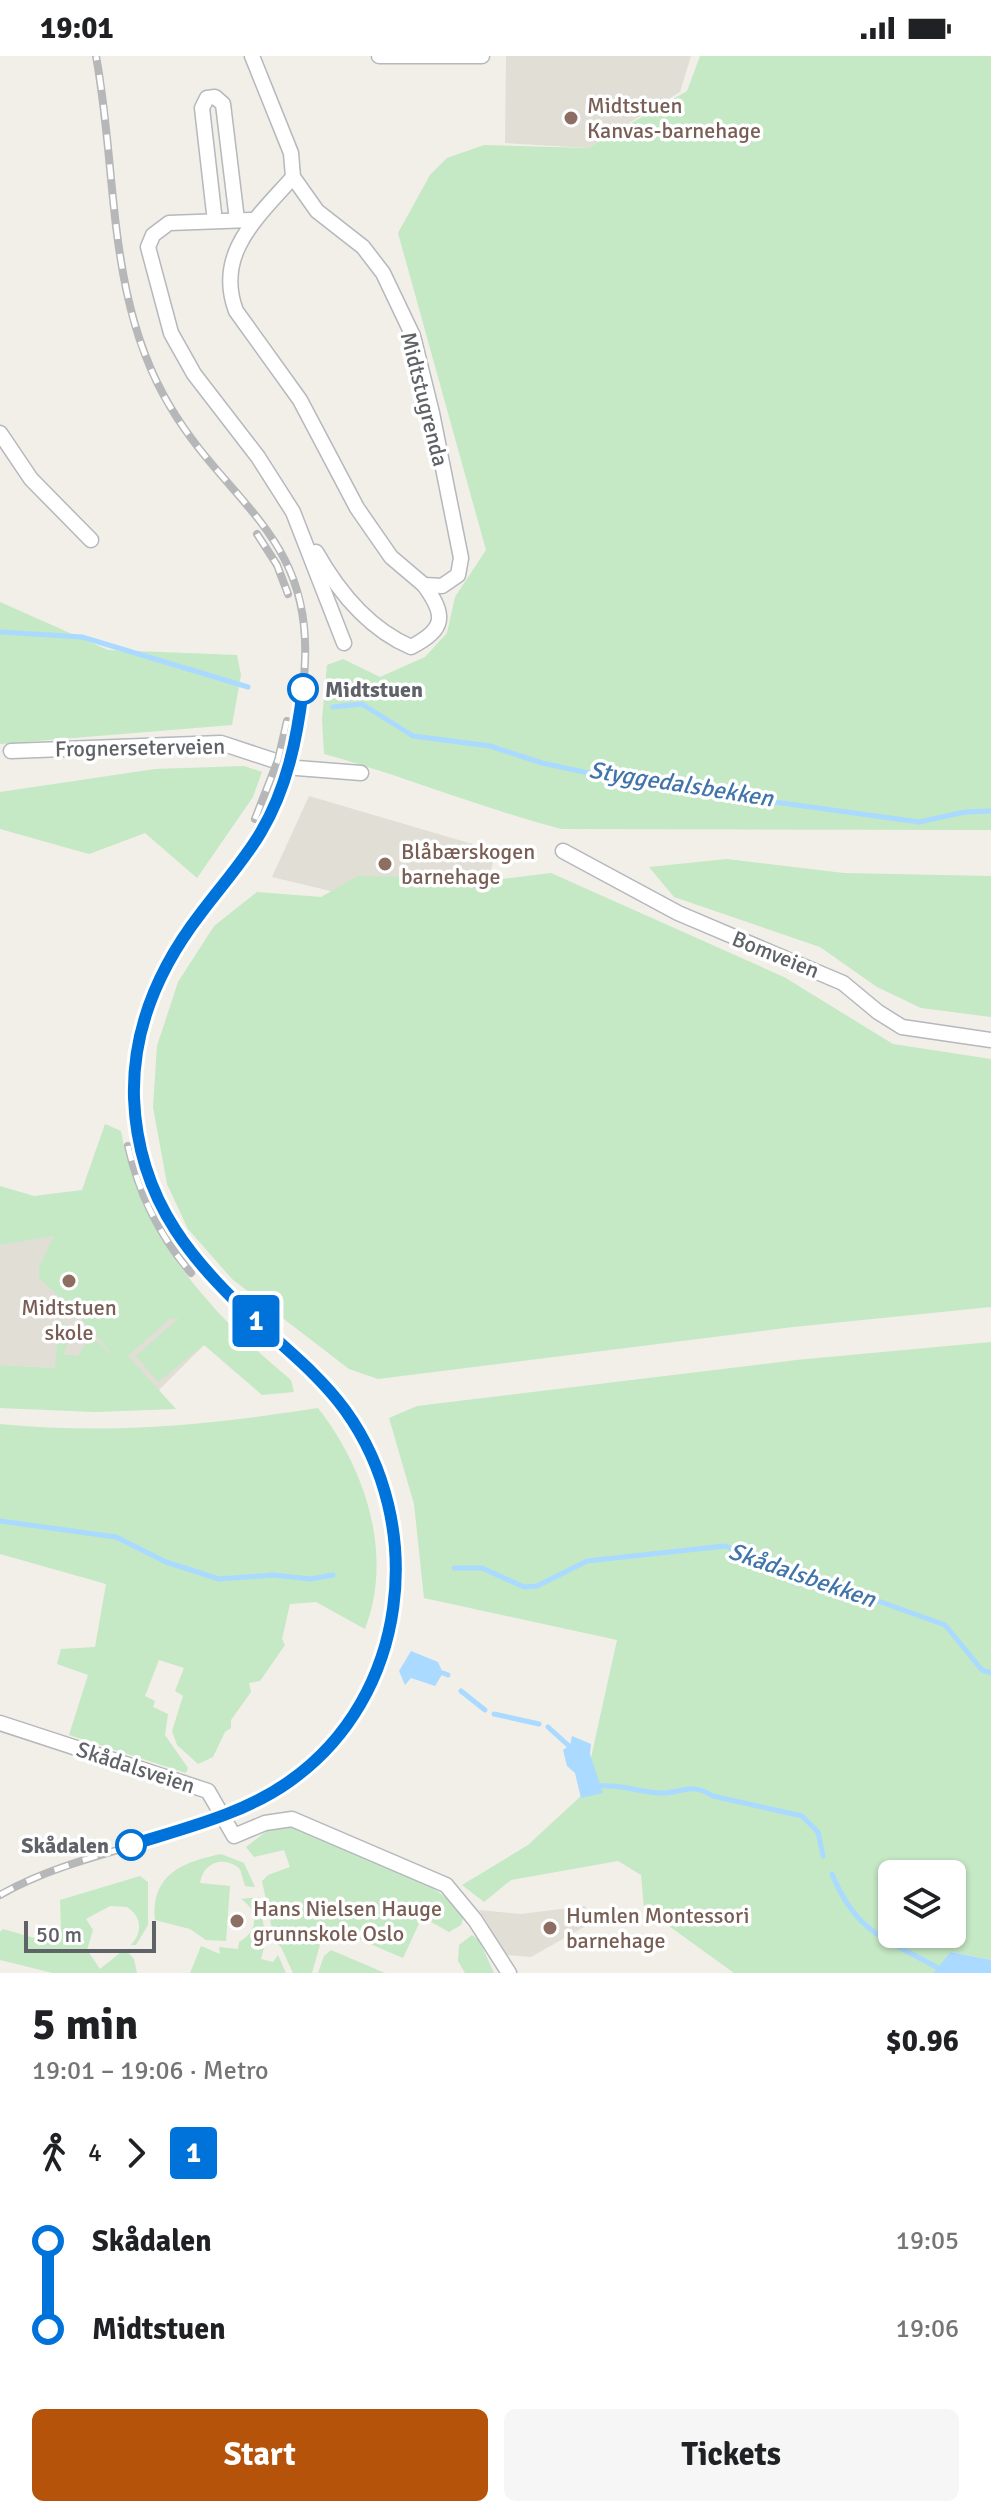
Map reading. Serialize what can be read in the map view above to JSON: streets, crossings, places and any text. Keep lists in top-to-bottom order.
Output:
{
  "streets": {
    "street": [
      "Midtstugrenda",
      "Frognerseterveien",
      "Bomveien",
      "Skådalsveien"
    ]
  },
  "water": ["Styggedalsbekken", "Skådalsbekken"],
  "places": [
    "Midtstuen Kanvas-barnehage",
    "Midtstuen",
    "Blåbærskogen barnehage",
    "Midtstuen skole",
    "Skådalen",
    "Hans Nielsen Hauge grunnskole Oslo",
    "Humlen Montessori barnehage"
  ],
  "lines": ["metro line 1"],
  "scale_bar": "50 m",
  "page": {
    "status": "19:01",
    "on_map": "1",
    "scale": "50 m",
    "heading": ["5 min", "19:01 – 19:06 · Metro", "$0.96"],
    "legs": ["4", "1"],
    "list": [
      {
        "name": "Skådalen",
        "value": "19:05"
      },
      {
        "name": "Midtstuen",
        "value": "19:06"
      }
    ],
    "buttons": ["Start", "Tickets"]
  }
}
